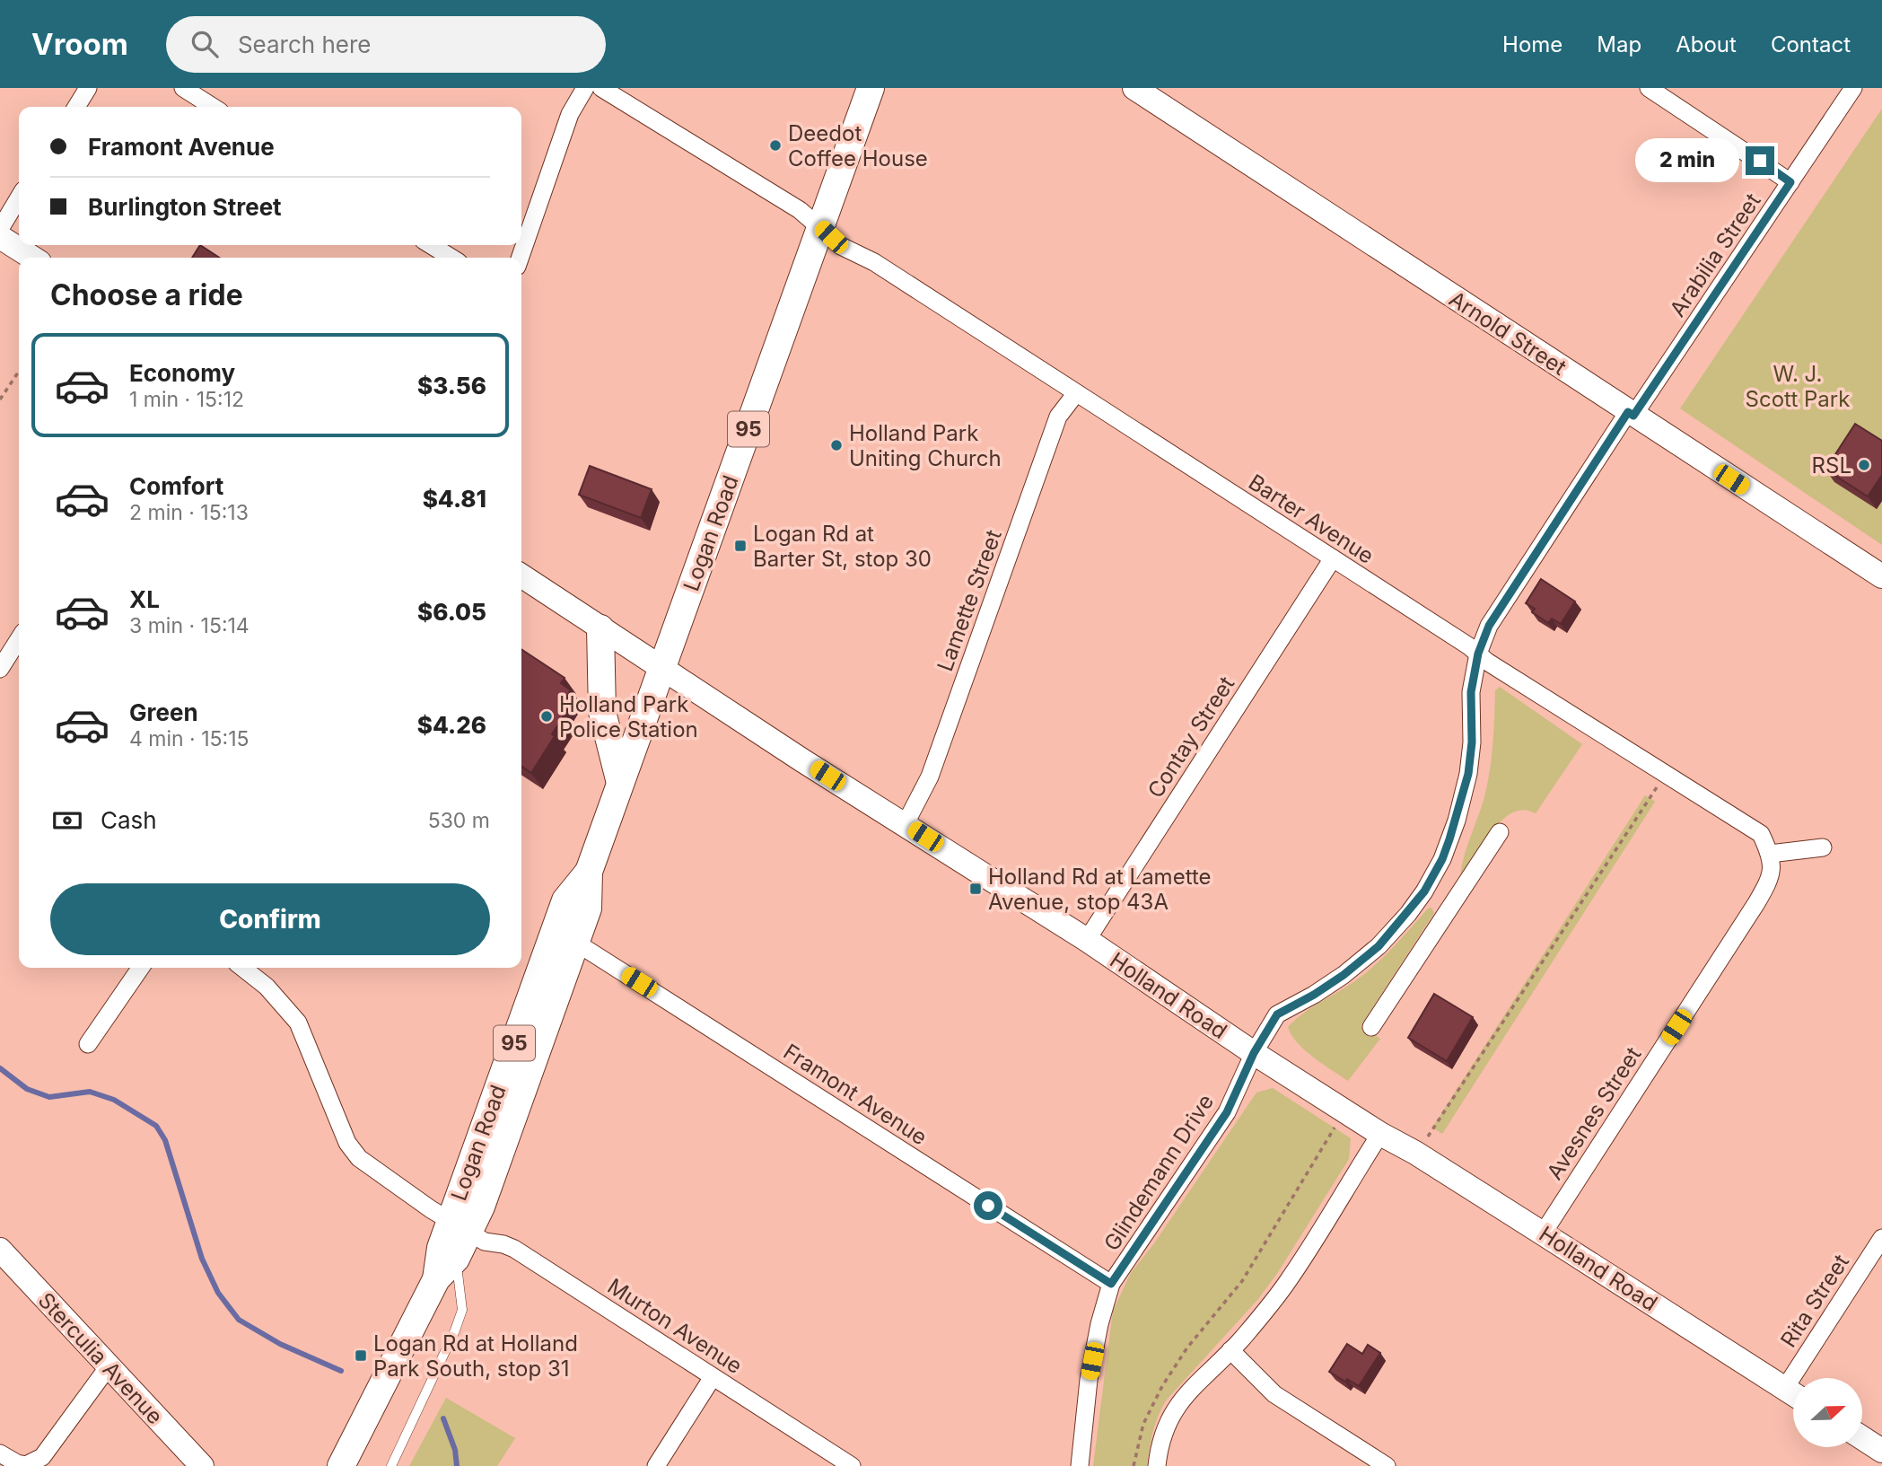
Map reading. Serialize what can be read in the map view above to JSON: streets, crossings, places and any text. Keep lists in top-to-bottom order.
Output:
{
  "streets": {
    "main road": [
      "Arnold Street",
      "95",
      "Logan Road",
      "Holland Road",
      "Sterculia Avenue"
    ],
    "street": [
      "Arabilia Street",
      "Barter Avenue",
      "Lamette Street",
      "Contay Street",
      "Framont Avenue",
      "Avesnes Street",
      "Glindemann Drive",
      "Rita Street",
      "Murton Avenue"
    ]
  },
  "crossings": [
    ["Arabilia Street", "Arnold Street"],
    ["Arabilia Street", "Barter Avenue"],
    ["Arabilia Street", "Glindemann Drive"],
    ["Barter Avenue", "Logan Road"],
    ["Barter Avenue", "Lamette Street"],
    ["Barter Avenue", "Contay Street"],
    ["Barter Avenue", "Avesnes Street"],
    ["Logan Road", "Holland Road"],
    ["Logan Road", "Framont Avenue"],
    ["Logan Road", "Murton Avenue"],
    ["Lamette Street", "Holland Road"],
    ["Contay Street", "Holland Road"],
    ["Holland Road", "Avesnes Street"],
    ["Holland Road", "Glindemann Drive"],
    ["Holland Road", "Rita Street"],
    ["Framont Avenue", "Glindemann Drive"]
  ],
  "parks": ["W. J. Scott Park"],
  "places": {
    "other": [
      "Deedot Coffee House",
      "Holland Park Uniting Church",
      "RSL",
      "Holland Park Police Station"
    ],
    "transit": ["Logan Rd at Barter St, stop 30", "Holland Rd at Lamette Avenue, stop 43A", "Logan Rd at Holland Park South, stop 31"]
  },
  "north": "right",
  "page": {
    "header": "Vroom",
    "search": "Search here",
    "nav": [
      "Home",
      "Map",
      "About",
      "Contact"
    ],
    "banner": ["Framont Avenue", "Burlington Street"],
    "bubble": "2 min",
    "heading": "Choose a ride",
    "list": [
      {
        "name": "Economy",
        "note": "1 min · 15:12",
        "value": "$3.56"
      },
      {
        "name": "Comfort",
        "note": "2 min · 15:13",
        "value": "$4.81"
      },
      {
        "name": "XL",
        "note": "3 min · 15:14",
        "value": "$6.05"
      },
      {
        "name": "Green",
        "note": "4 min · 15:15",
        "value": "$4.26"
      }
    ],
    "pay": ["Cash", "530 m"],
    "buttons": "Confirm"
  }
}
